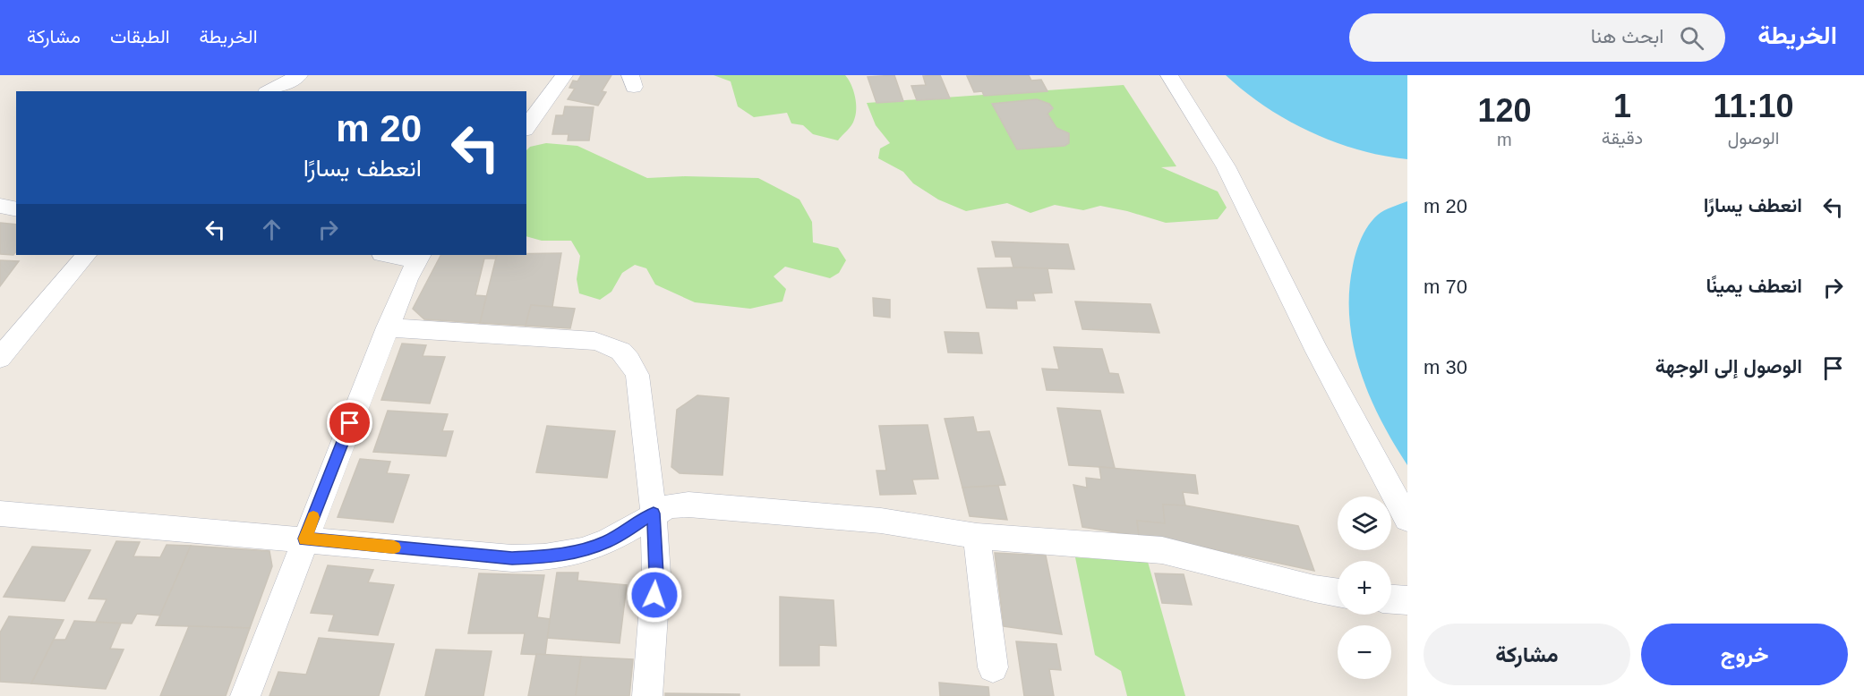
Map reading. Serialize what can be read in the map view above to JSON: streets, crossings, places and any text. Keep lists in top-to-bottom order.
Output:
{
  "page": {
    "header": "الخريطة",
    "search": "ابحث هنا",
    "nav": ["الخريطة", "الطبقات", "مشاركة"],
    "eta": [
      "11:10",
      "الوصول",
      "1",
      "دقيقة",
      "120",
      "m"
    ],
    "turn": ["20 m", "انعطف يسارًا"],
    "list": [
      {
        "name": "انعطف يسارًا",
        "value": "20 m"
      },
      {
        "name": "انعطف يمينًا",
        "value": "70 m"
      },
      {
        "name": "الوصول إلى الوجهة",
        "value": "30 m"
      }
    ],
    "map_buttons": ["+", "−"],
    "buttons": ["خروج", "مشاركة"]
  }
}
